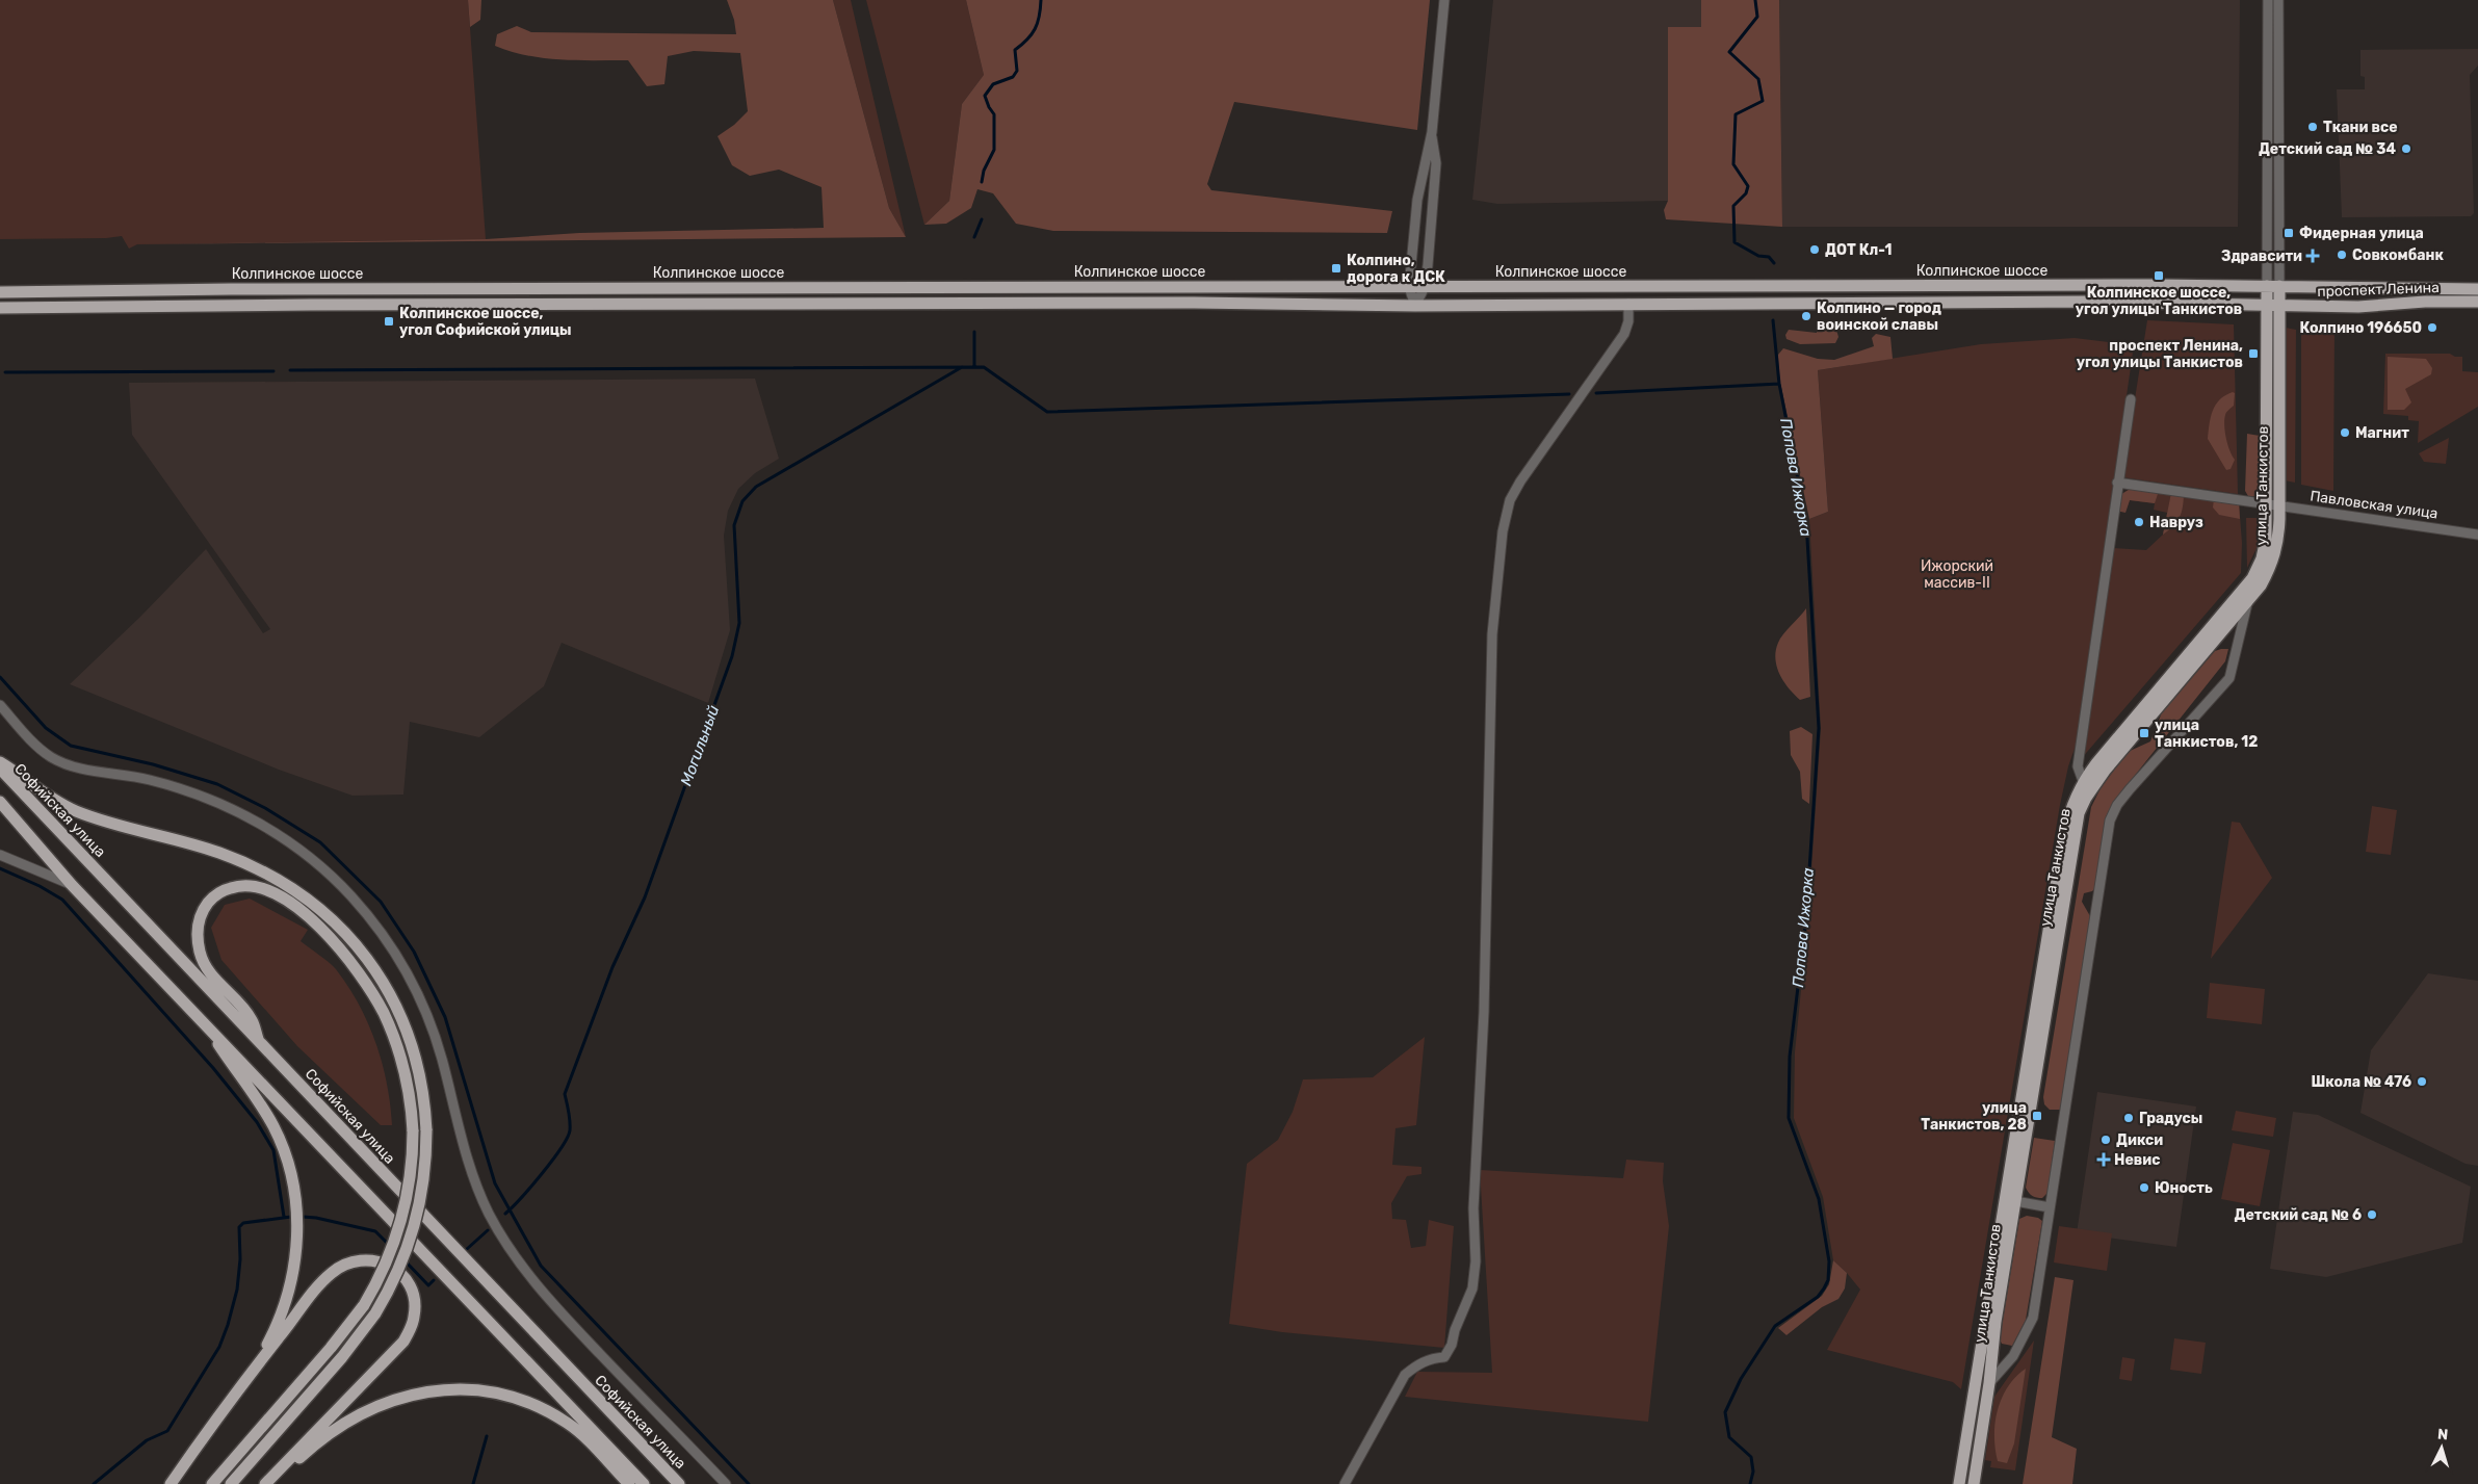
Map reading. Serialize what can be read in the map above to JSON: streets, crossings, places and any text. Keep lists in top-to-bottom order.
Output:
{
  "streets": {
    "main road": [
      "Колпинское шоссе",
      "проспект Ленина",
      "улица Танкистов",
      "Софийская улица"
    ],
    "street": ["Павловская улица"]
  },
  "crossings": [
    ["Колпинское шоссе", "проспект Ленина"],
    ["проспект Ленина", "улица Танкистов"],
    ["улица Танкистов", "Павловская улица"]
  ],
  "water": ["Попова Ижорка", "Могильный"],
  "parks": ["Ижорский массив-II"],
  "places": {
    "other": [
      "Ткани все",
      "Детский сад № 34",
      "ДОТ Кл-1",
      "Совкомбанк",
      "Колпино — город воинской славы",
      "Колпино 196650",
      "Магнит",
      "Навруз",
      "Школа № 476",
      "Градусы",
      "Дикси",
      "Юность",
      "Детский сад № 6"
    ],
    "transit": [
      "Фидерная улица",
      "Колпино, дорога к ДСК",
      "Колпинское шоссе, угол улицы Танкистов",
      "Колпинское шоссе, угол Софийской улицы",
      "проспект Ленина, угол улицы Танкистов",
      "улица Танкистов, 12",
      "улица Танкистов, 28"
    ],
    "health": ["Здравсити", "Невис"]
  },
  "north": "top"
}
